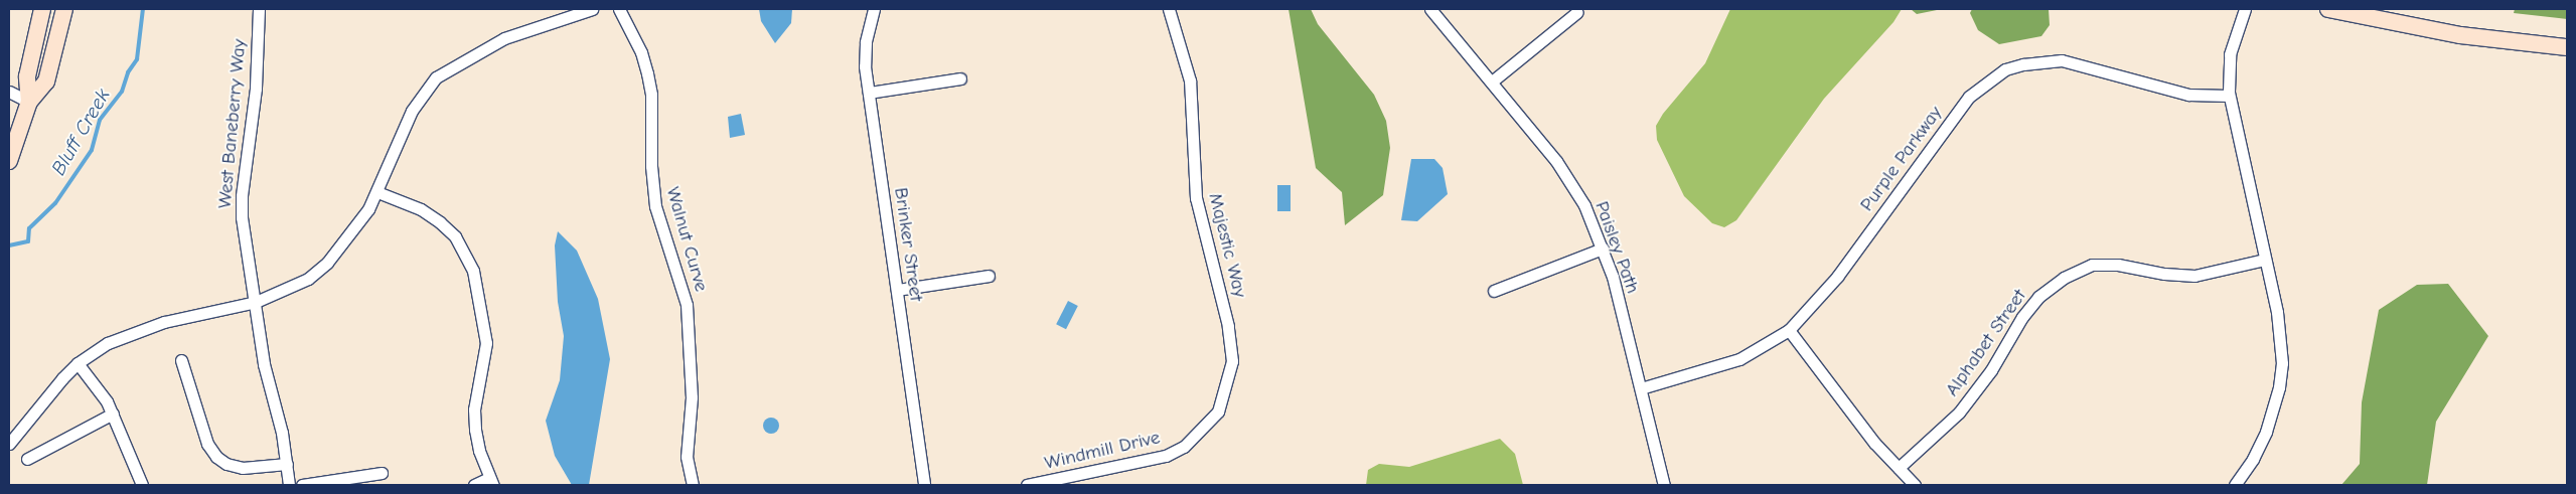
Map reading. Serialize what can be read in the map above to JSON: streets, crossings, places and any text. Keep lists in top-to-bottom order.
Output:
{
  "streets": {
    "street": [
      "West Baneberry Way",
      "Purple Parkway",
      "Walnut Curve",
      "Brinker Street",
      "Majestic Way",
      "Paisley Path",
      "Alphabet Street",
      "Windmill Drive"
    ]
  },
  "crossings": [
    ["Purple Parkway", "Paisley Path"],
    ["Majestic Way", "Windmill Drive"]
  ],
  "water": ["Bluff Creek"]
}
